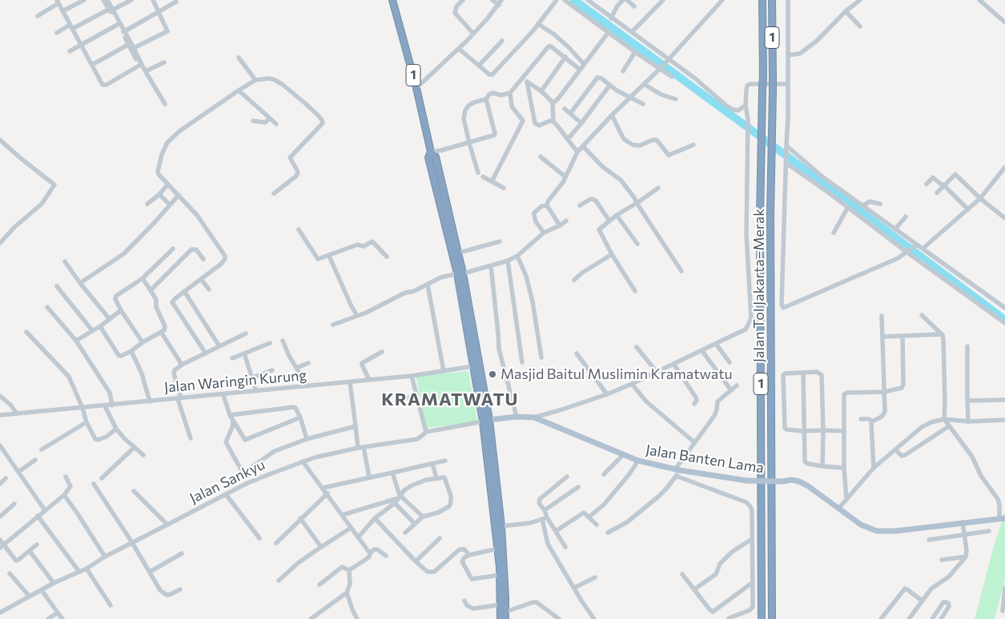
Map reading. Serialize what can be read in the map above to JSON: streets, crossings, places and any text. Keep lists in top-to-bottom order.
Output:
{
  "streets": {
    "highway": ["1", "Jalan Tol Jakarta–Merak"],
    "main road": ["Jalan Banten Lama"],
    "street": ["Jalan Waringin Kurung", "Jalan Sankyu"]
  },
  "crossings": [
    ["1", "Jalan Waringin Kurung"],
    ["1", "Jalan Banten Lama"],
    ["1", "Jalan Sankyu"],
    ["Jalan Banten Lama", "Jalan Sankyu"]
  ],
  "districts": ["KRAMATWATU"],
  "places": ["Masjid Baitul Muslimin Kramatwatu"]
}
